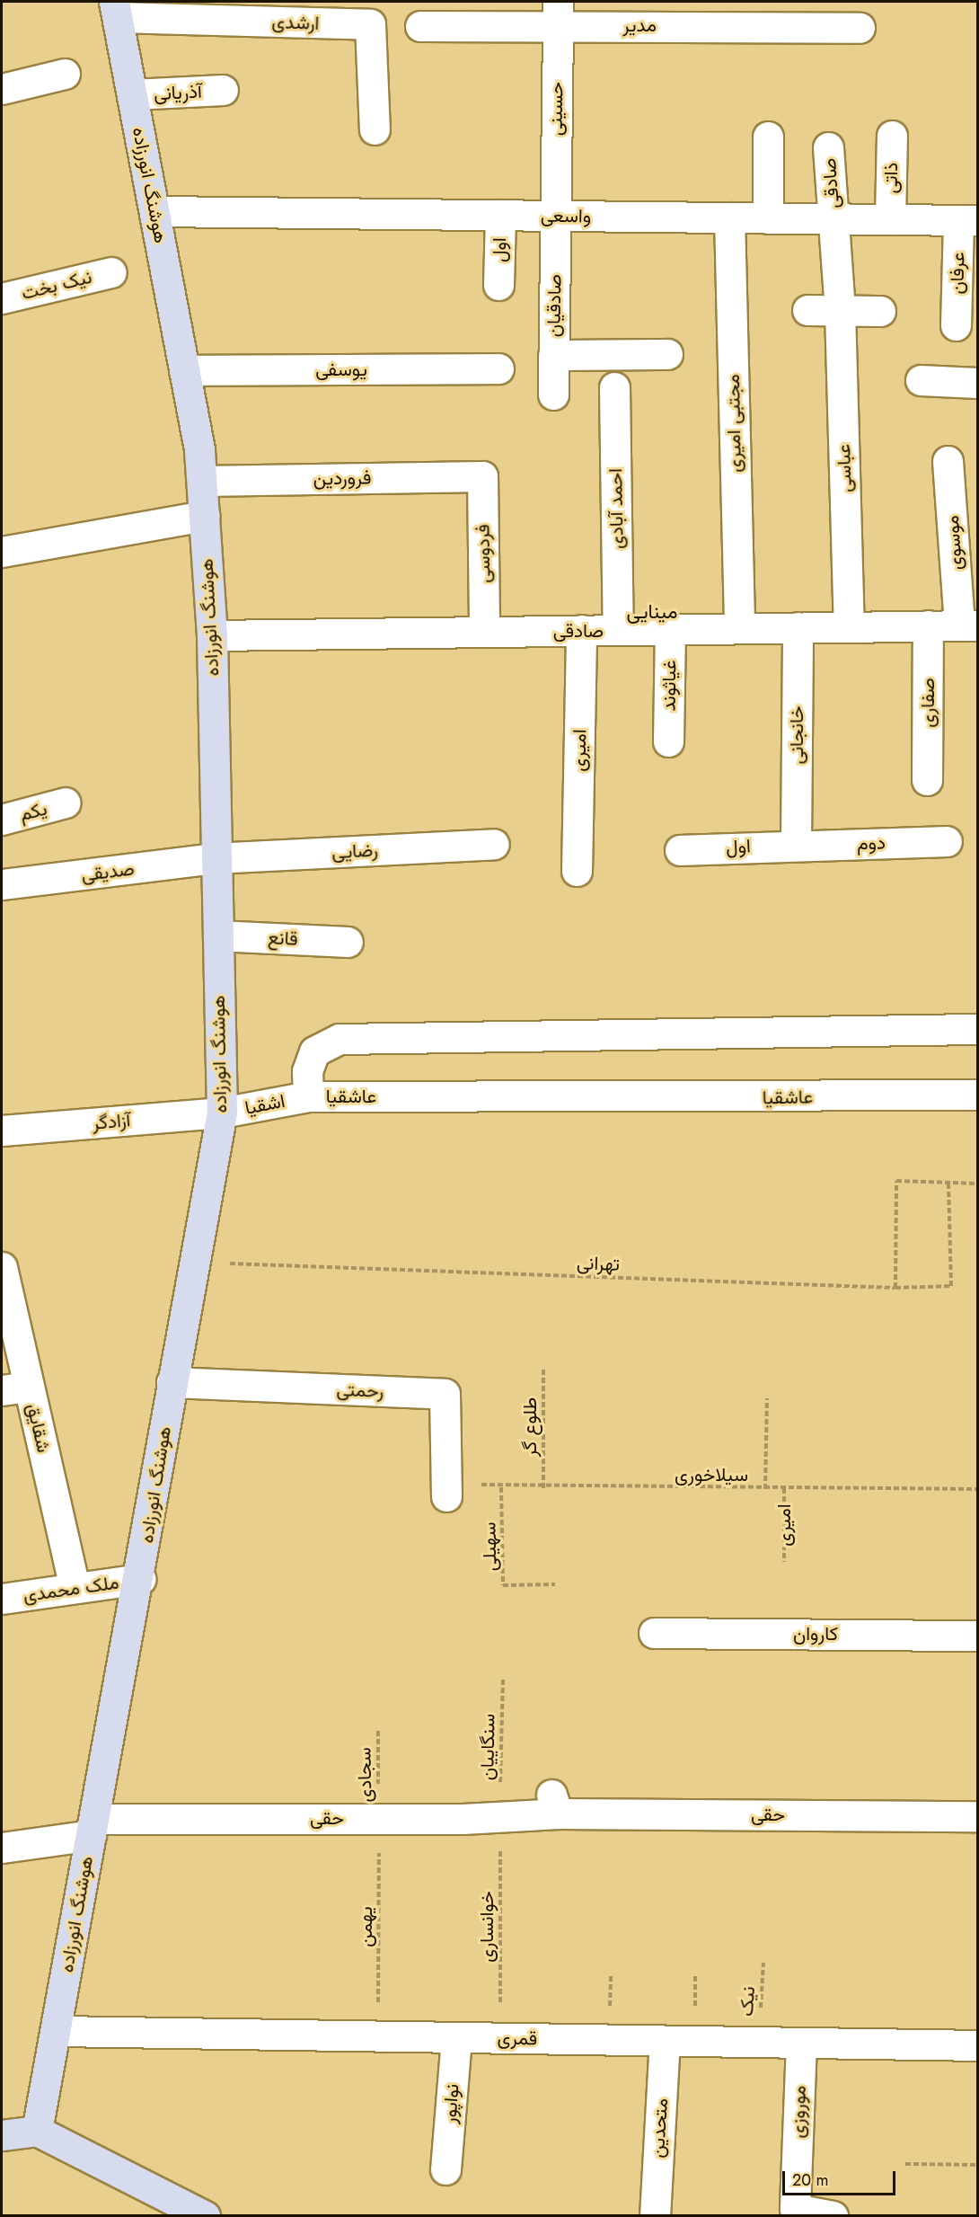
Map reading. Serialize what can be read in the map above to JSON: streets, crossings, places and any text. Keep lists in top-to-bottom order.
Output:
{
  "streets": {
    "main road": ["هوشنگ انورزاده"],
    "street": [
      "ارشدی",
      "مدیر",
      "آذریانی",
      "حسینی",
      "ذاتی",
      "صادقی",
      "واسعی",
      "اول",
      "عرفان",
      "نیک بخت",
      "صادقیان",
      "یوسفی",
      "مجتبی امیری",
      "عباسی",
      "فروردین",
      "احمد آبادی",
      "موسوی",
      "فردوسی",
      "غیاثوند",
      "صفاری",
      "خانجانی",
      "امیری",
      "یکم",
      "دوم",
      "رضایی",
      "صدیقی",
      "قانع",
      "عاشقیا",
      "اشقیا",
      "آزادگر",
      "رحمتی",
      "شقایق",
      "ملک محمدی",
      "کاروان",
      "حقی",
      "قمری",
      "نواپور",
      "موروزی",
      "متحدین"
    ],
    "path": [
      "تهرانی",
      "طلوع گر",
      "سیلاخوری",
      "سهیلی",
      "سنگاییان",
      "سجادی",
      "یهمن",
      "خوانساری",
      "نیک"
    ]
  },
  "crossings": [
    ["ارشدی", "هوشنگ انورزاده"],
    ["مدیر", "حسینی"],
    ["آذریانی", "هوشنگ انورزاده"],
    ["حسینی", "واسعی"],
    ["حسینی", "صادقیان"],
    ["ذاتی", "واسعی"],
    ["صادقی", "هوشنگ انورزاده"],
    ["صادقی", "واسعی"],
    ["صادقی", "مجتبی امیری"],
    ["صادقی", "عباسی"],
    ["صادقی", "احمد آبادی"],
    ["صادقی", "موسوی"],
    ["صادقی", "فردوسی"],
    ["صادقی", "غیاثوند"],
    ["صادقی", "صفاری"],
    ["صادقی", "خانجانی"],
    ["صادقی", "امیری"],
    ["هوشنگ انورزاده", "واسعی"],
    ["هوشنگ انورزاده", "یوسفی"],
    ["هوشنگ انورزاده", "فروردین"],
    ["هوشنگ انورزاده", "رضایی"],
    ["هوشنگ انورزاده", "صدیقی"],
    ["هوشنگ انورزاده", "قانع"],
    ["هوشنگ انورزاده", "اشقیا"],
    ["هوشنگ انورزاده", "آزادگر"],
    ["هوشنگ انورزاده", "تهرانی"],
    ["هوشنگ انورزاده", "رحمتی"],
    ["هوشنگ انورزاده", "ملک محمدی"],
    ["هوشنگ انورزاده", "حقی"],
    ["هوشنگ انورزاده", "قمری"],
    ["واسعی", "اول"],
    ["واسعی", "عرفان"],
    ["واسعی", "صادقیان"],
    ["واسعی", "مجتبی امیری"],
    ["اول", "خانجانی"],
    ["اول", "دوم"],
    ["فروردین", "فردوسی"],
    ["خانجانی", "دوم"],
    ["امیری", "سیلاخوری"],
    ["رضایی", "صدیقی"],
    ["عاشقیا", "اشقیا"],
    ["اشقیا", "آزادگر"],
    ["رحمتی", "سیلاخوری"],
    ["طلوع گر", "سیلاخوری"],
    ["شقایق", "ملک محمدی"],
    ["سیلاخوری", "سهیلی"],
    ["سنگاییان", "حقی"],
    ["سنگاییان", "خوانساری"],
    ["سجادی", "حقی"],
    ["سجادی", "یهمن"],
    ["حقی", "یهمن"],
    ["حقی", "خوانساری"],
    ["یهمن", "قمری"],
    ["خوانساری", "قمری"],
    ["نیک", "قمری"],
    ["قمری", "نواپور"],
    ["قمری", "موروزی"],
    ["قمری", "متحدین"]
  ],
  "districts": ["مینایی"],
  "scale_bar": "20 m"
}
